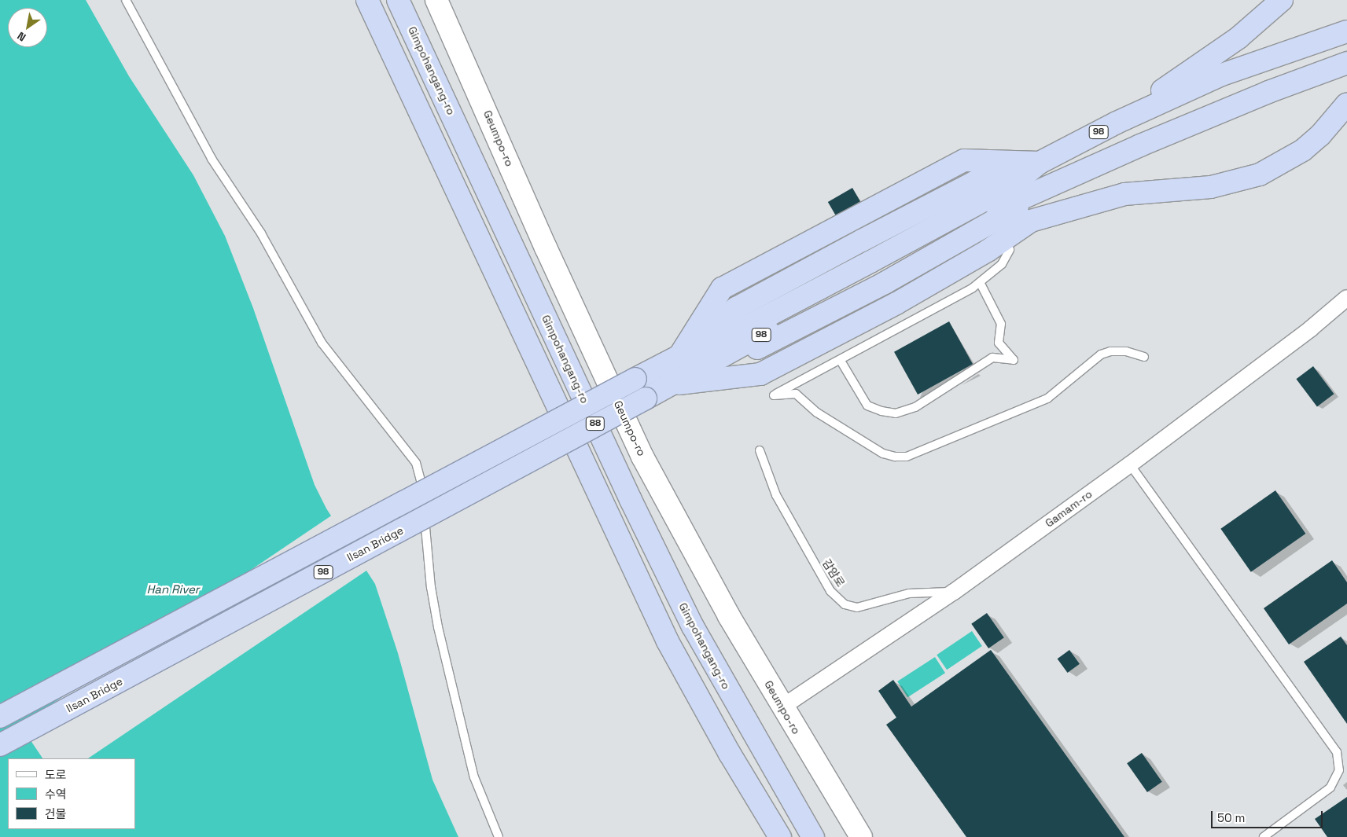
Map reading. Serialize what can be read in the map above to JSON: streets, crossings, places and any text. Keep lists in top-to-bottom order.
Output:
{
  "streets": {
    "highway": [
      "Gimpohangang-ro",
      "98",
      "88",
      "Ilsan Bridge"
    ],
    "main road": ["Geumpo-ro"],
    "street": ["Gamam-ro"],
    "lane": ["감암로"]
  },
  "crossings": [
    ["98", "Ilsan Bridge"],
    ["Geumpo-ro", "Gamam-ro"],
    ["Gamam-ro", "감암로"]
  ],
  "water": ["Han River"],
  "legend": ["도로", "수역", "건물"],
  "scale_bar": "50 m",
  "north": "bottom left"
}
